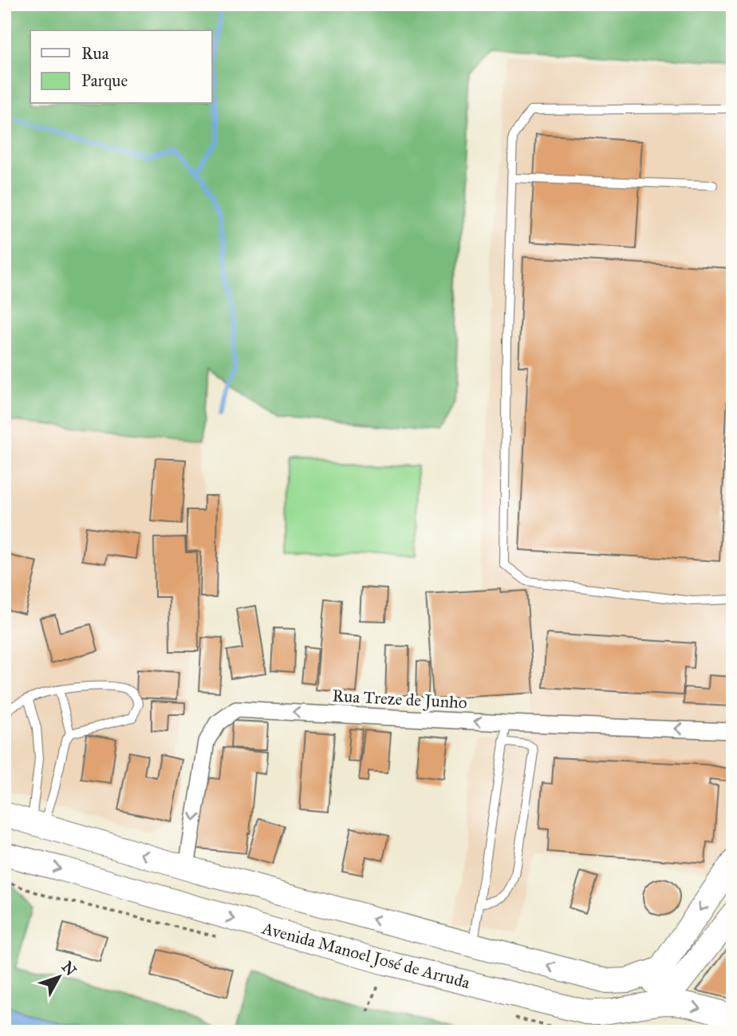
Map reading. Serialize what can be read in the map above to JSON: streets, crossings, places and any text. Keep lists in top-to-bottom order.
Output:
{
  "streets": {
    "main road": ["Avenida Manoel José de Arruda"],
    "street": ["Rua Treze de Junho"]
  },
  "one_way": ["Rua Treze de Junho"],
  "legend": ["Rua", "Parque"],
  "north": "top right"
}
